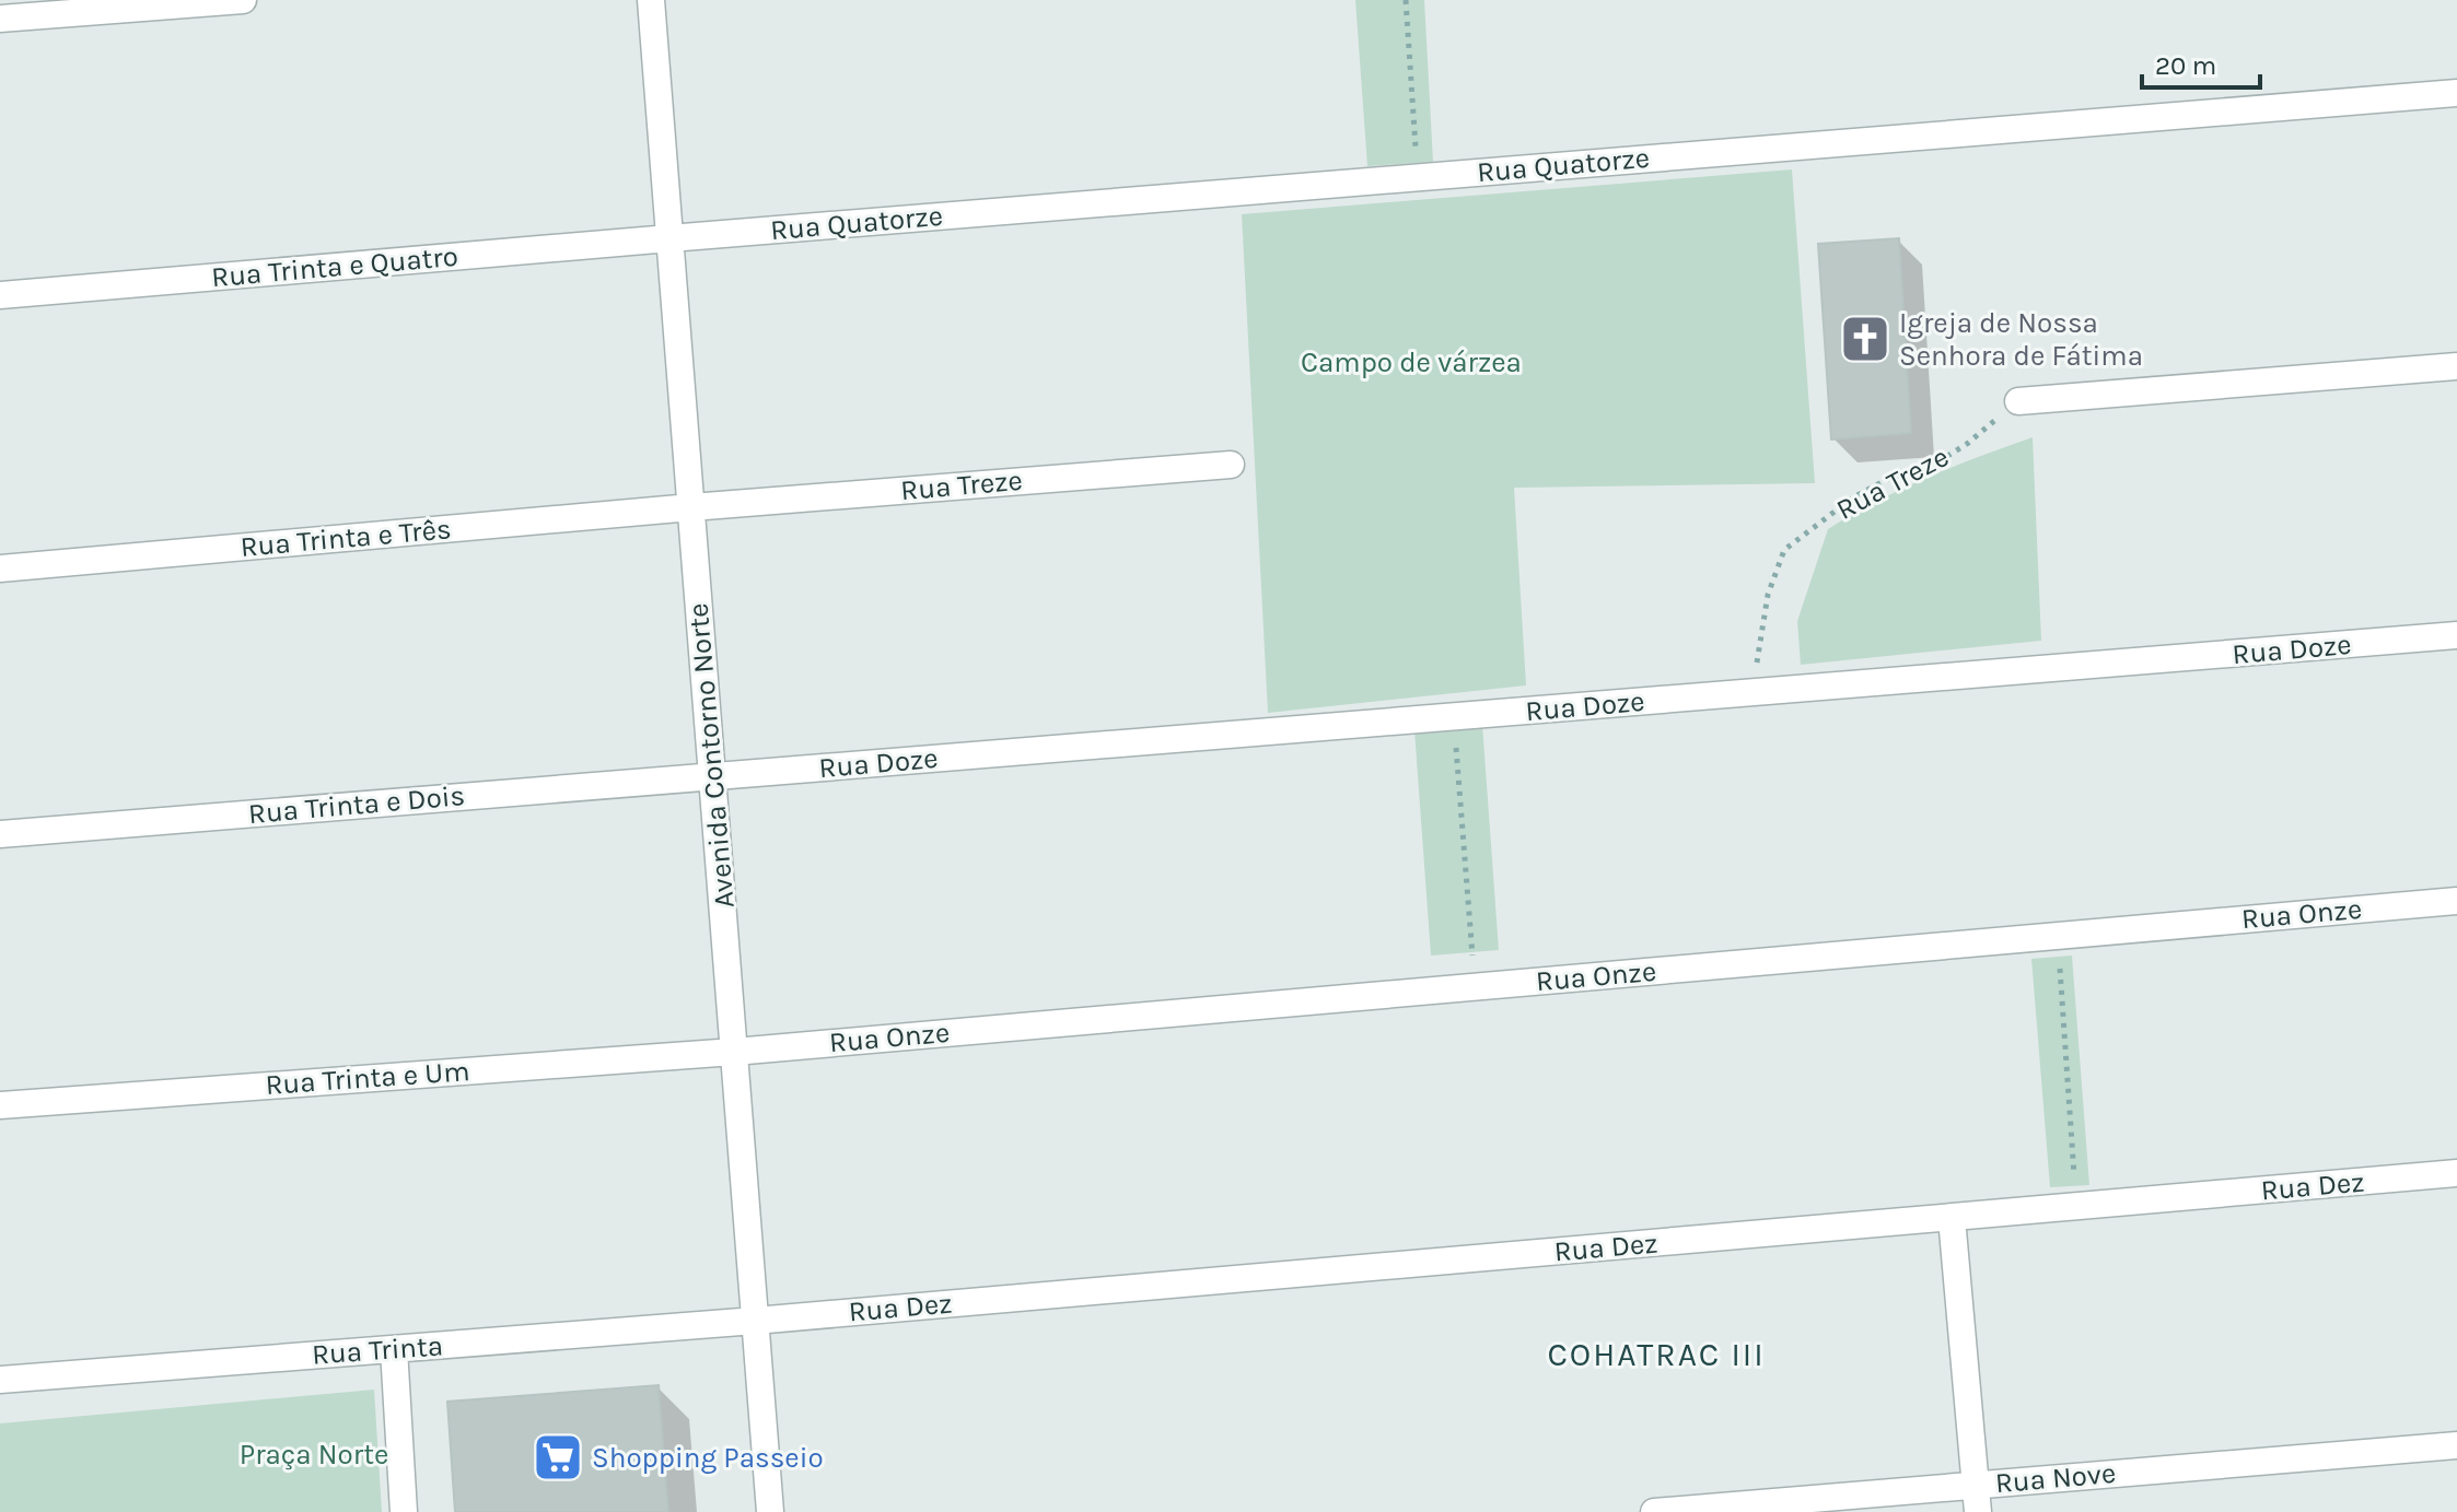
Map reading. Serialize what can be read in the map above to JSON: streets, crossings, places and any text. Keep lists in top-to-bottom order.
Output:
{
  "streets": {
    "street": [
      "Rua Quatorze",
      "Rua Trinta e Quatro",
      "Rua Treze",
      "Rua Trinta e Três",
      "Rua Doze",
      "Avenida Contorno Norte",
      "Rua Trinta e Dois",
      "Rua Onze",
      "Rua Trinta e Um",
      "Rua Dez",
      "Rua Trinta",
      "Rua Nove"
    ]
  },
  "crossings": [
    ["Rua Quatorze", "Rua Trinta e Quatro"],
    ["Rua Quatorze", "Avenida Contorno Norte"],
    ["Rua Trinta e Quatro", "Avenida Contorno Norte"],
    ["Rua Treze", "Rua Trinta e Três"],
    ["Rua Treze", "Rua Doze"],
    ["Rua Treze", "Avenida Contorno Norte"],
    ["Rua Trinta e Três", "Avenida Contorno Norte"],
    ["Rua Doze", "Avenida Contorno Norte"],
    ["Rua Doze", "Rua Trinta e Dois"],
    ["Avenida Contorno Norte", "Rua Trinta e Dois"],
    ["Avenida Contorno Norte", "Rua Onze"],
    ["Avenida Contorno Norte", "Rua Trinta e Um"],
    ["Avenida Contorno Norte", "Rua Dez"],
    ["Avenida Contorno Norte", "Rua Trinta"],
    ["Rua Onze", "Rua Trinta e Um"],
    ["Rua Dez", "Rua Trinta"]
  ],
  "districts": ["COHATRAC III"],
  "parks": ["Campo de várzea", "Praça Norte"],
  "places": {
    "church": ["Igreja de Nossa Senhora de Fátima"],
    "supermarket": ["Shopping Passeio"]
  },
  "scale_bar": "20 m"
}
